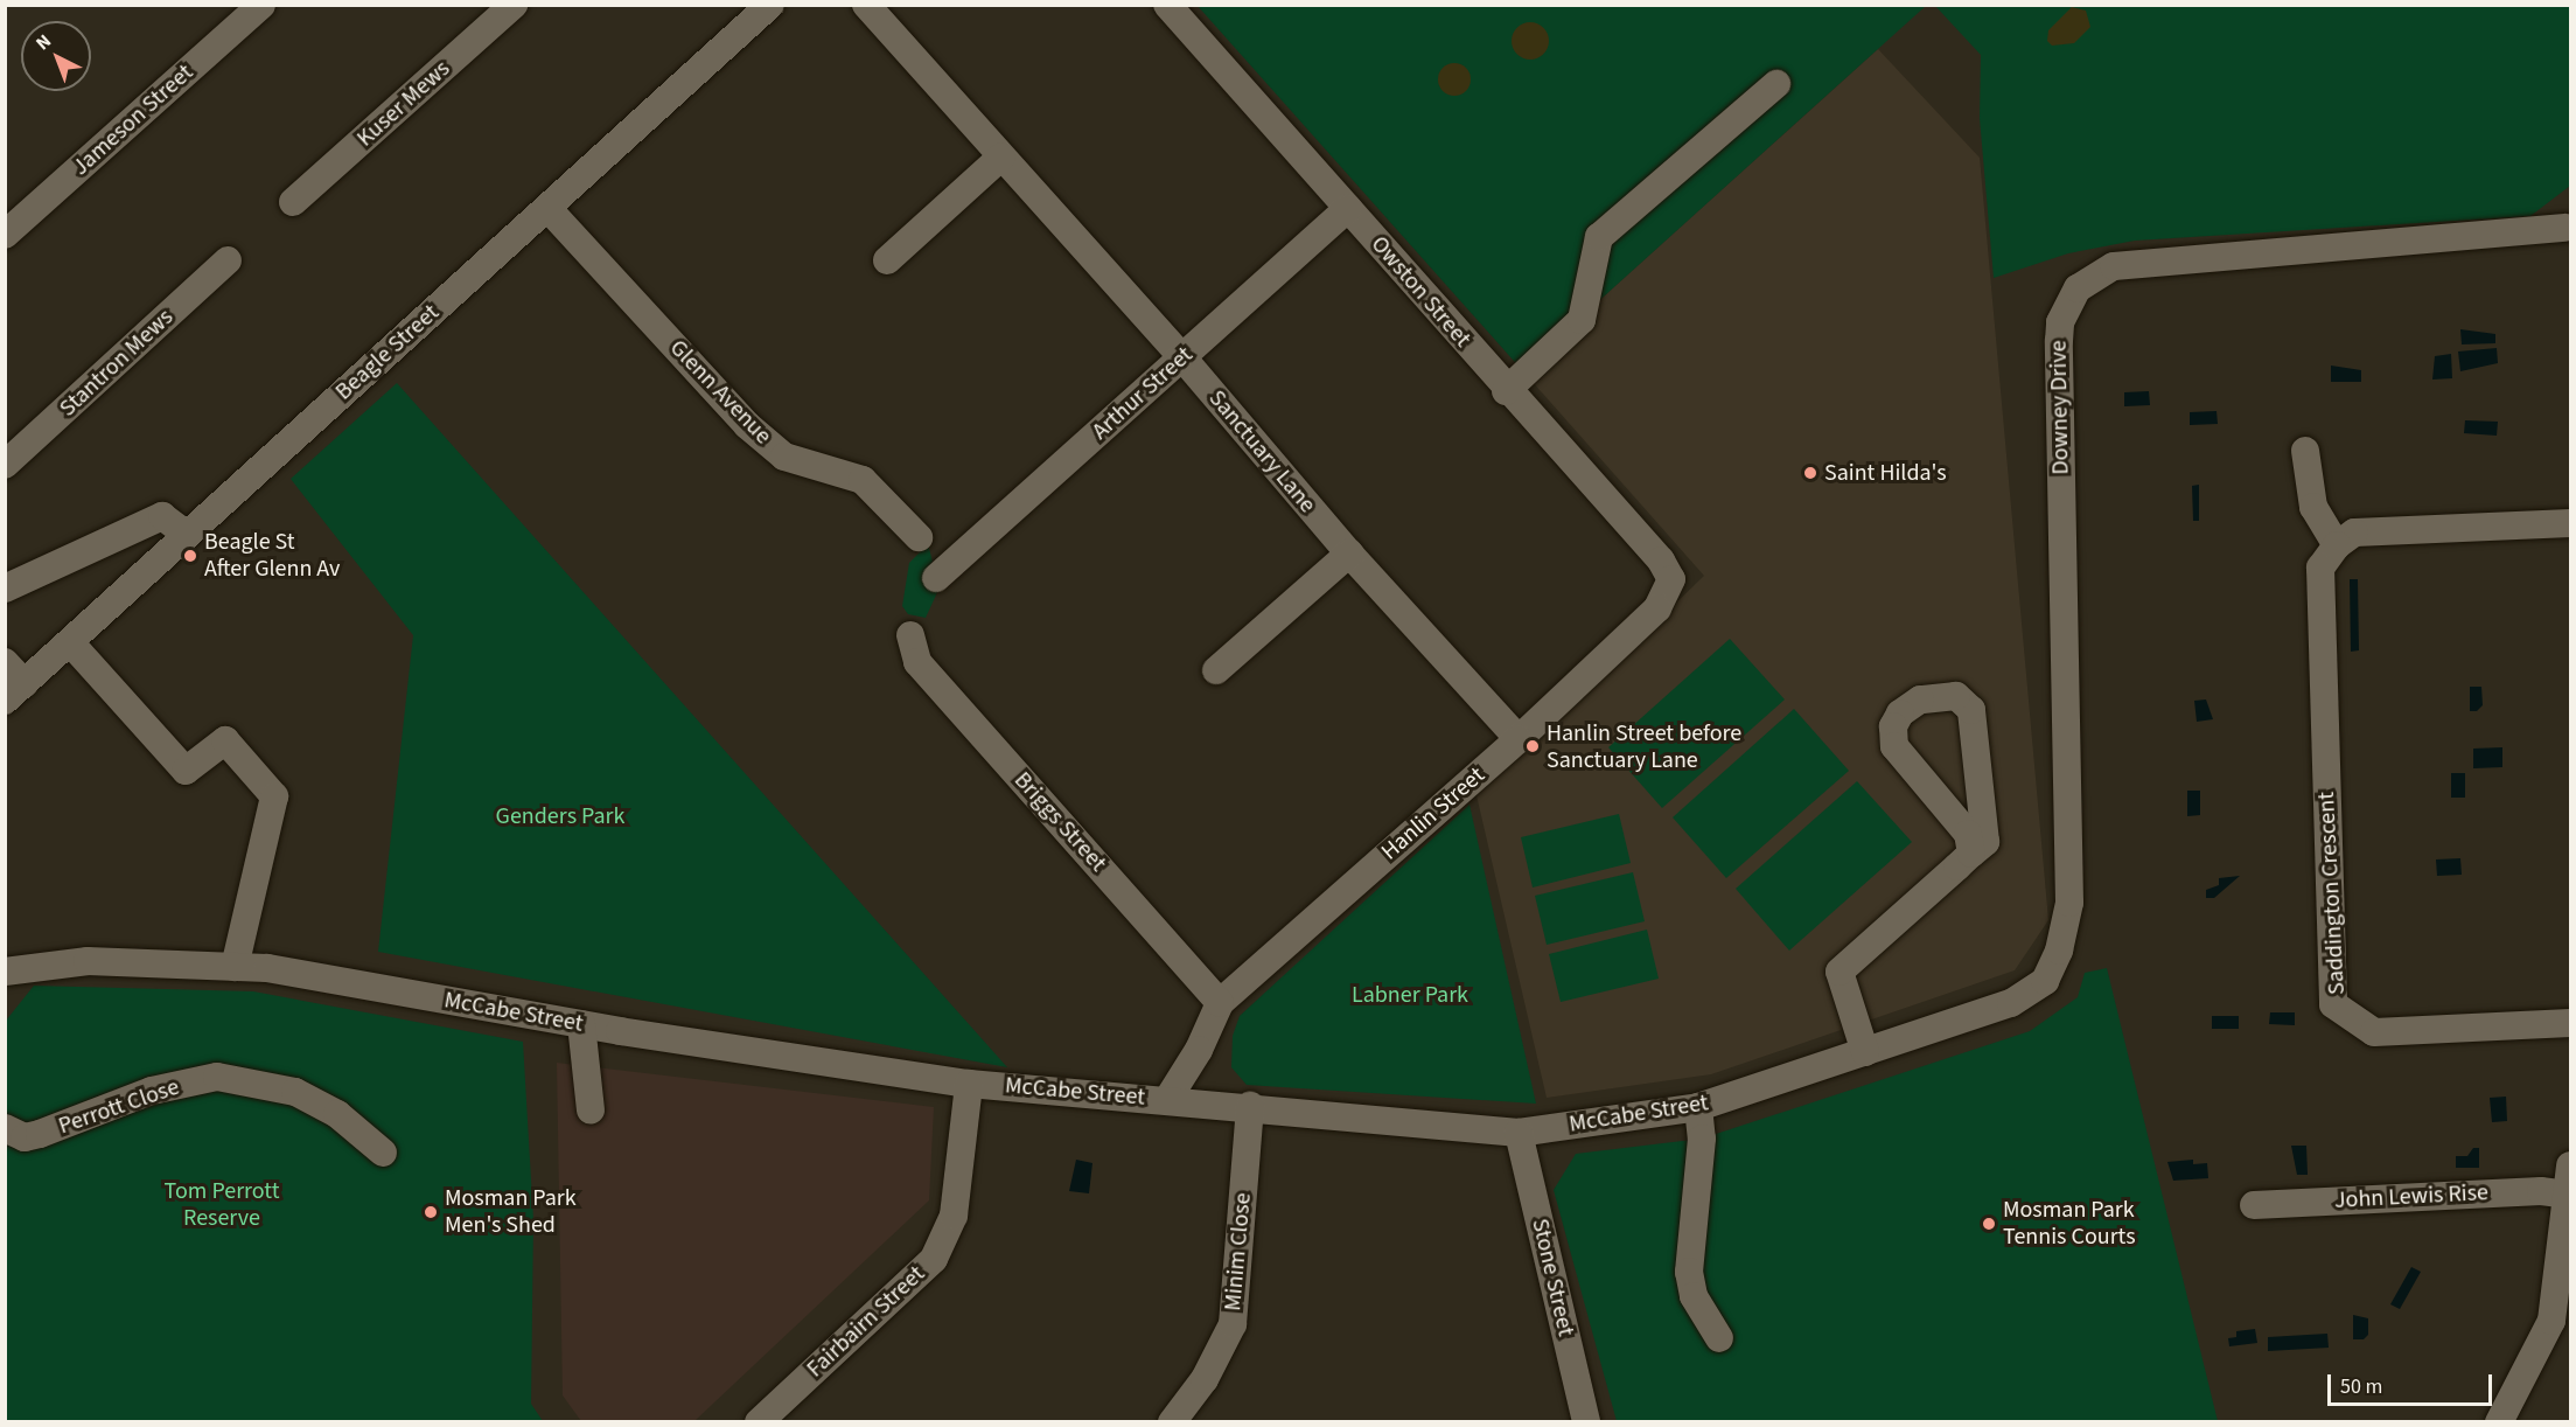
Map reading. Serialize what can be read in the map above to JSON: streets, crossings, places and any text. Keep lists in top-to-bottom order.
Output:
{
  "streets": {
    "street": [
      "Kuser Mews",
      "Jameson Street",
      "Owston Street",
      "Beagle Street",
      "Stantron Mews",
      "Glenn Avenue",
      "Arthur Street",
      "Downey Drive",
      "Sanctuary Lane",
      "Hanlin Street",
      "Briggs Street",
      "Saddington Crescent",
      "McCabe Street",
      "Perrott Close",
      "John Lewis Rise",
      "Minim Close",
      "Stone Street",
      "Fairbairn Street"
    ]
  },
  "crossings": [
    ["Owston Street", "Arthur Street"],
    ["Owston Street", "Hanlin Street"],
    ["Beagle Street", "Glenn Avenue"],
    ["Arthur Street", "Sanctuary Lane"],
    ["Downey Drive", "McCabe Street"],
    ["Sanctuary Lane", "Hanlin Street"],
    ["Hanlin Street", "Briggs Street"],
    ["Hanlin Street", "McCabe Street"],
    ["McCabe Street", "Minim Close"],
    ["McCabe Street", "Stone Street"],
    ["McCabe Street", "Fairbairn Street"]
  ],
  "parks": ["Genders Park", "Labner Park", "Tom Perrott Reserve"],
  "places": [
    "Saint Hilda's",
    "Beagle St After Glenn Av",
    "Hanlin Street before Sanctuary Lane",
    "Mosman Park Men's Shed",
    "Mosman Park Tennis Courts"
  ],
  "scale_bar": "50 m",
  "north": "top left"
}
